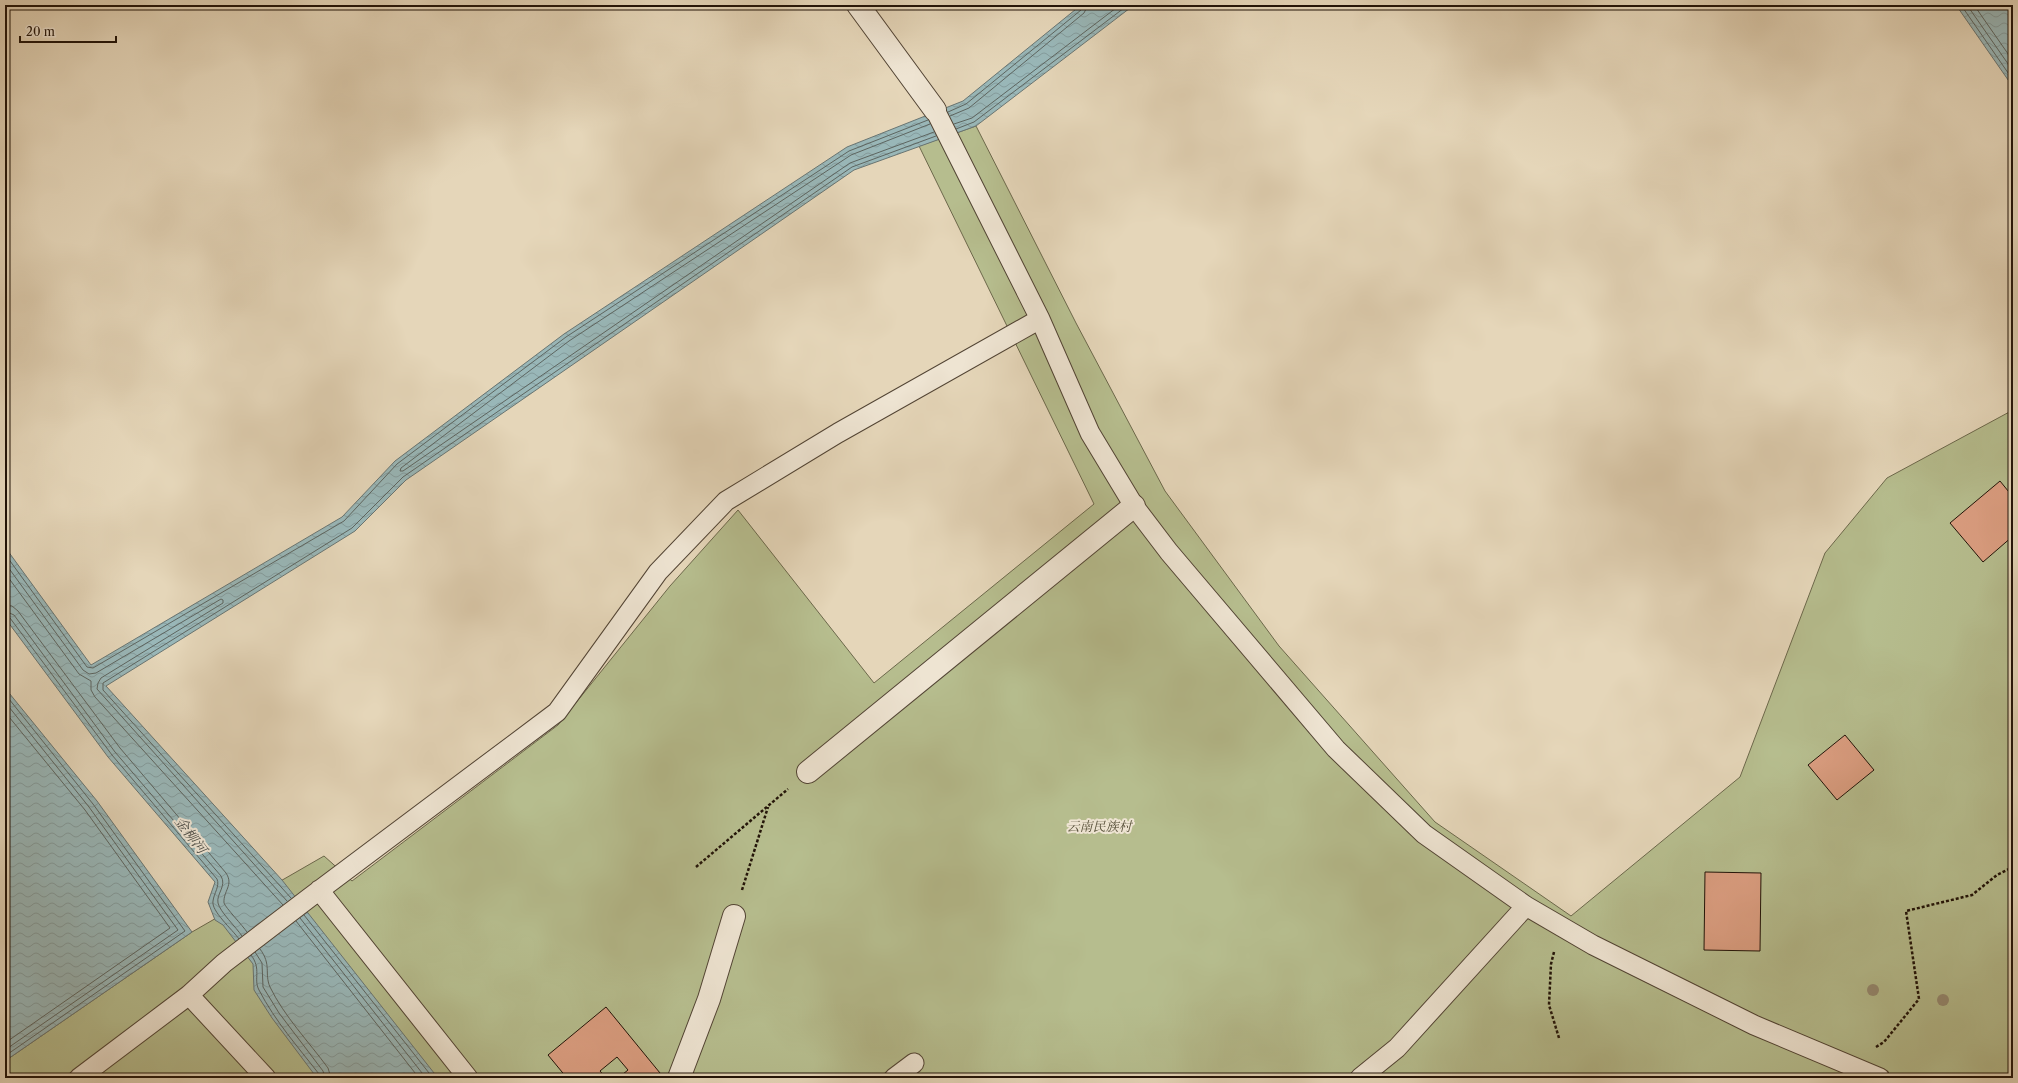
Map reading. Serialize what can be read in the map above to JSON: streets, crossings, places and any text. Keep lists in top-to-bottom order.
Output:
{
  "water": ["金柳河"],
  "parks": ["云南民族村"],
  "scale_bar": "20 m"
}
